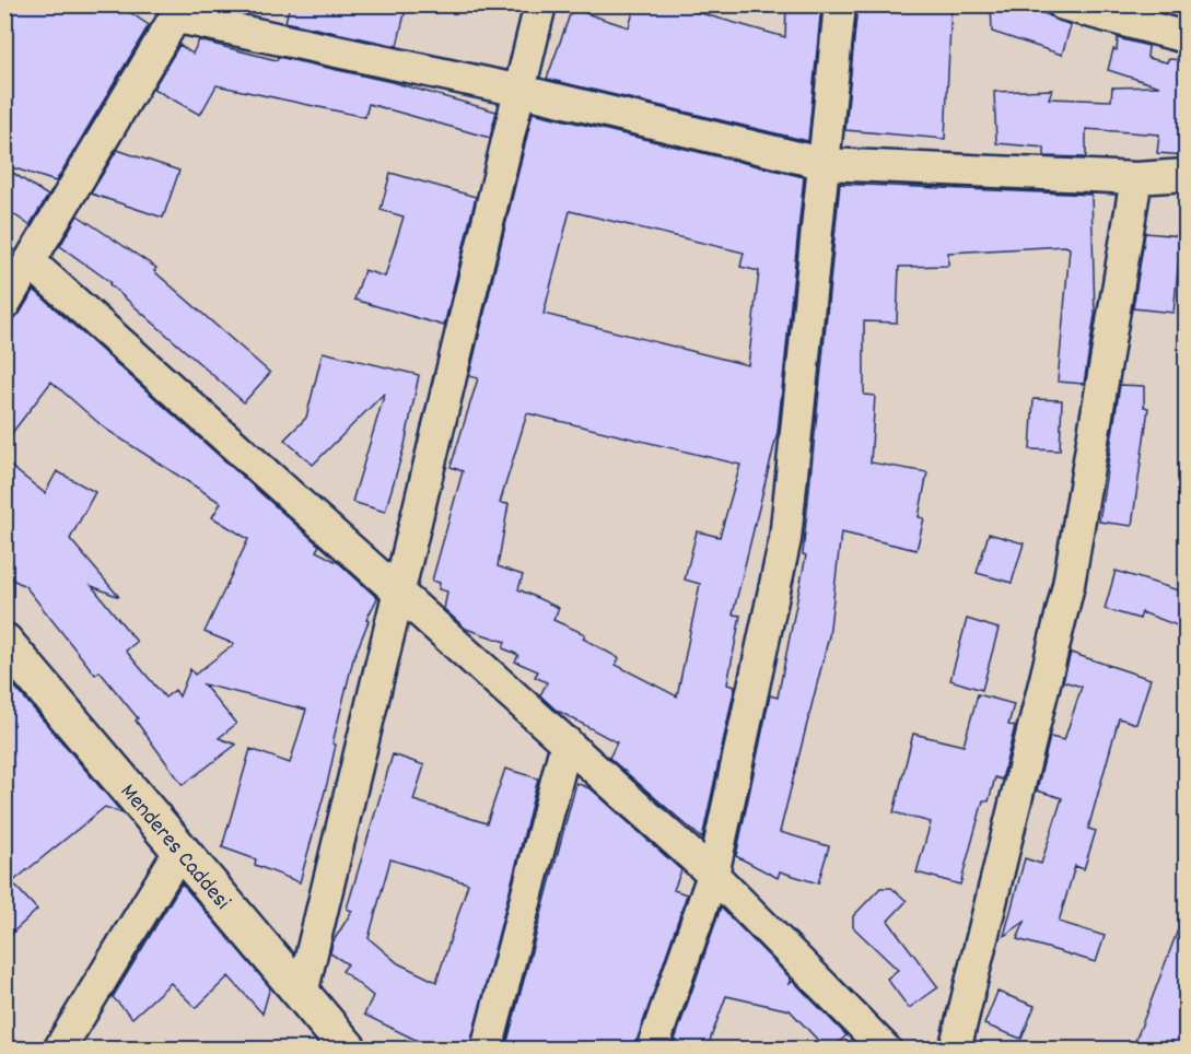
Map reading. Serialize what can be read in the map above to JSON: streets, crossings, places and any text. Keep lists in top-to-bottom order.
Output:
{
  "streets": {
    "main road": ["Menderes Caddesi"]
  }
}
